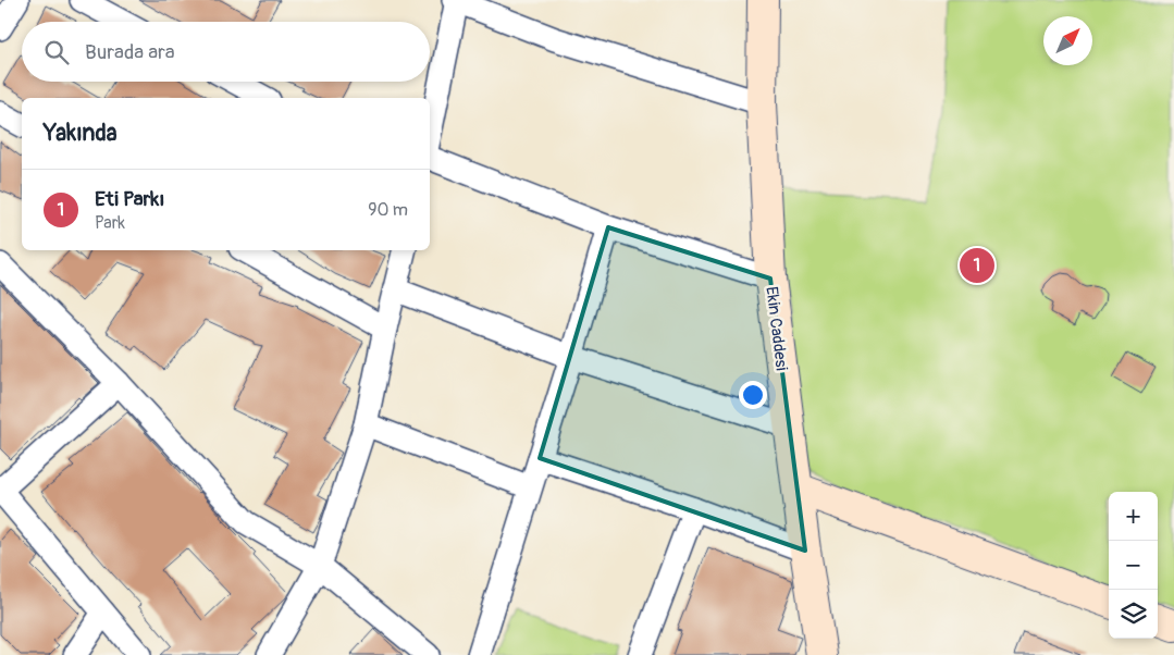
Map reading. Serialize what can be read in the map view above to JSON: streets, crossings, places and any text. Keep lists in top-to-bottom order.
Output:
{
  "streets": {
    "street": ["Ekin Caddesi"]
  },
  "north": "top right",
  "page": {
    "search": "Burada ara",
    "heading": "Yakında",
    "list": [
      {
        "mark": "1",
        "name": "Eti Parkı",
        "note": "Park",
        "value": "90 m"
      }
    ],
    "pins": "1",
    "map_buttons": ["+", "−"]
  }
}
